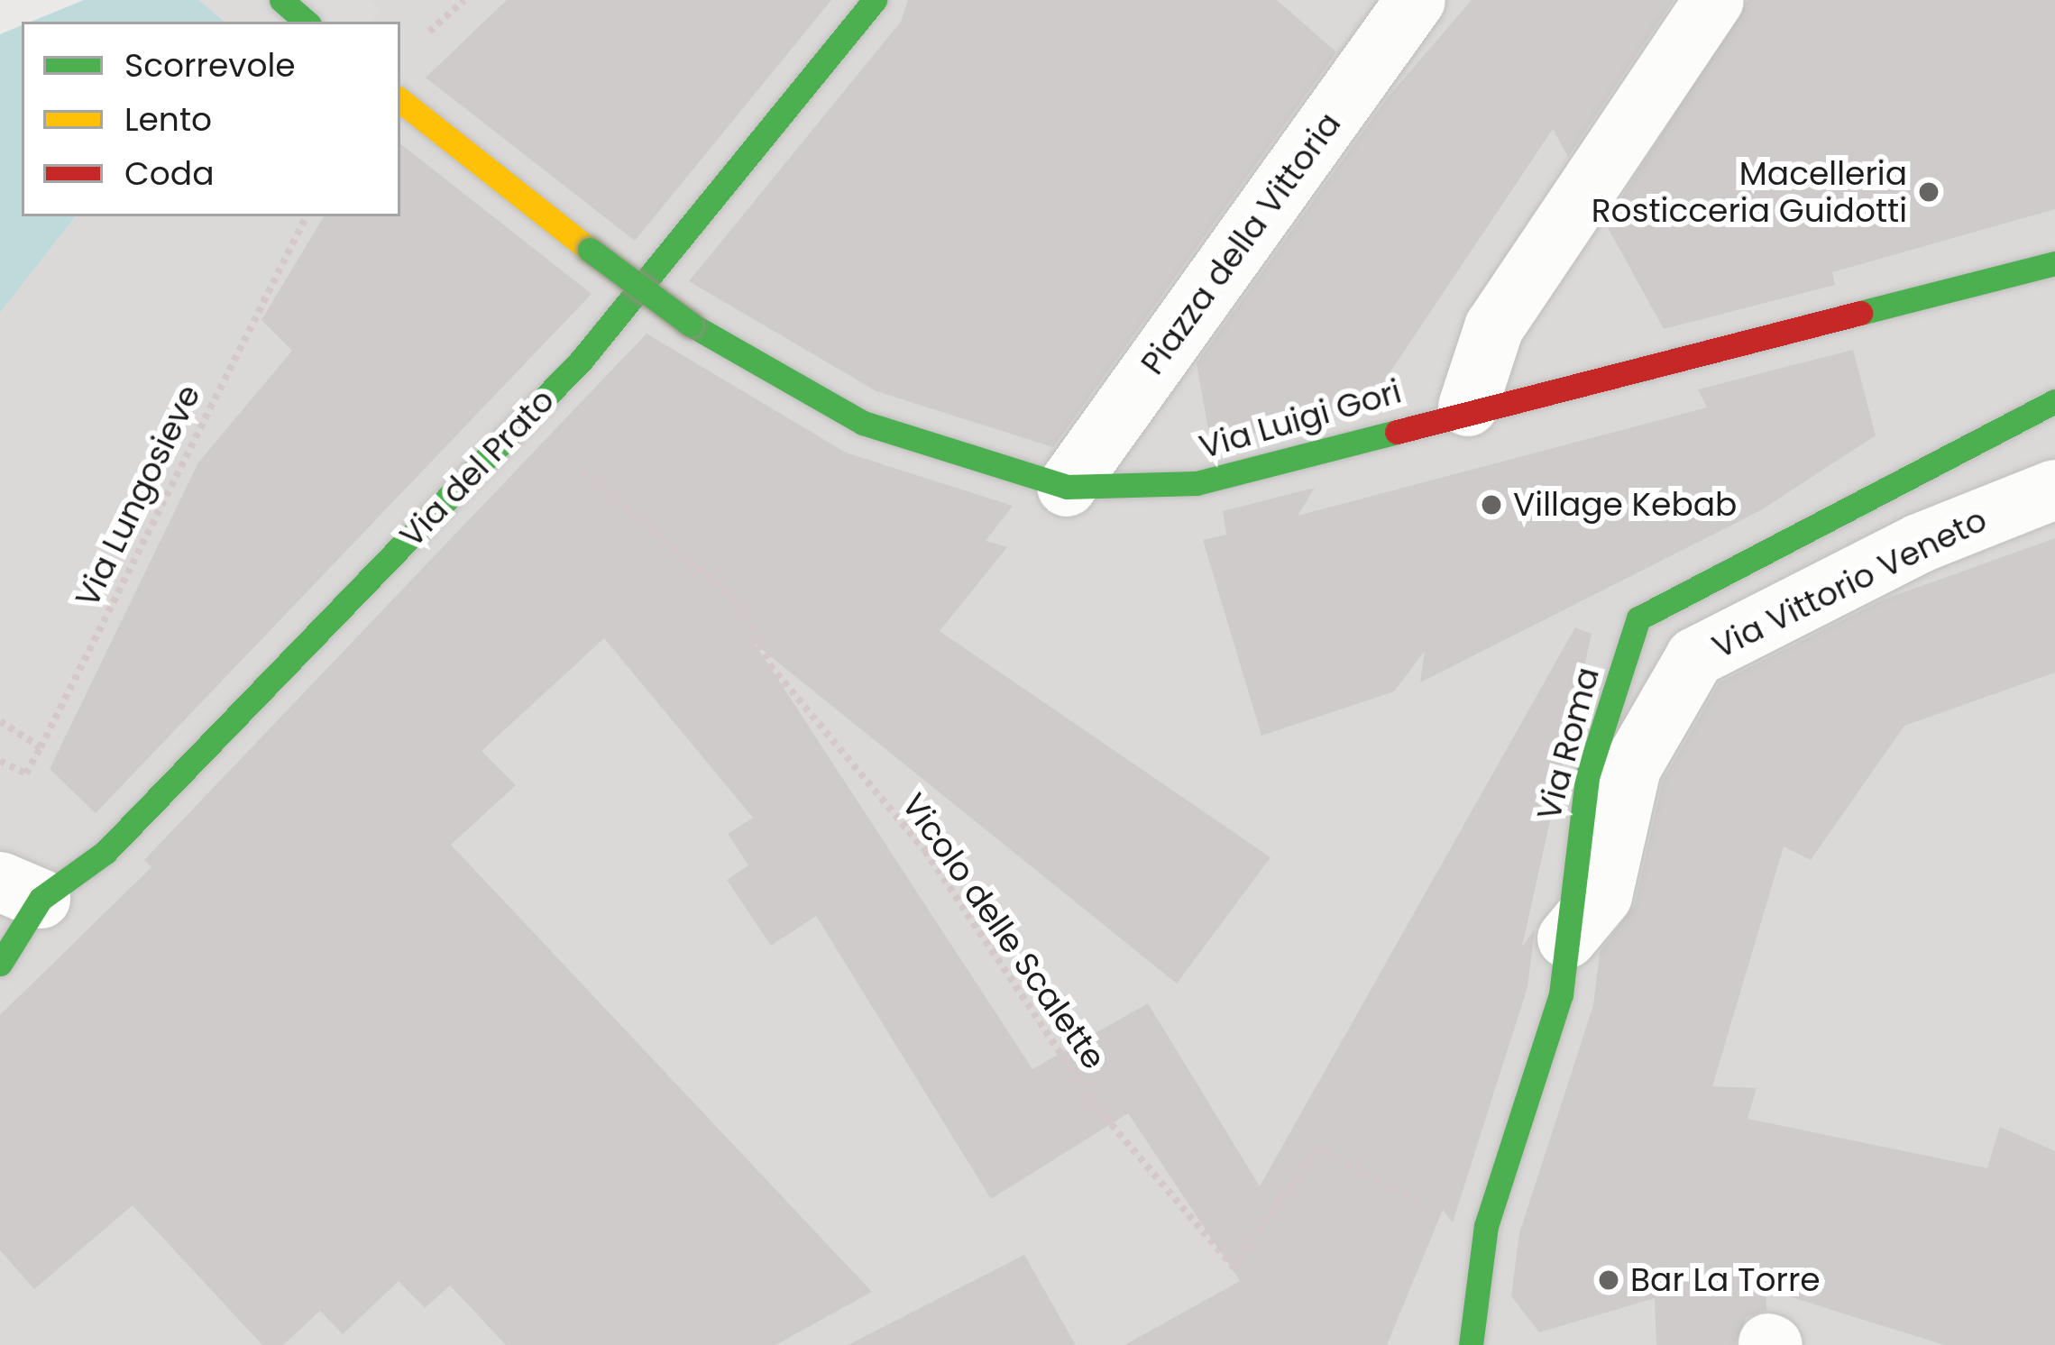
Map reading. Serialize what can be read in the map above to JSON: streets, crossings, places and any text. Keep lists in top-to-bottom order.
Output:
{
  "streets": {
    "street": [
      "Piazza della Vittoria",
      "Via Luigi Gori",
      "Via del Prato",
      "Via Vittorio Veneto",
      "Via Roma"
    ],
    "path": ["Via Lungosieve", "Vicolo delle Scalette"]
  },
  "crossings": [
    ["Piazza della Vittoria", "Via Luigi Gori"],
    ["Via del Prato", "Vicolo delle Scalette"],
    ["Via Vittorio Veneto", "Via Roma"]
  ],
  "places": ["Macelleria Rosticceria Guidotti", "Village Kebab", "Bar La Torre"],
  "legend": ["Scorrevole", "Lento", "Coda"]
}
